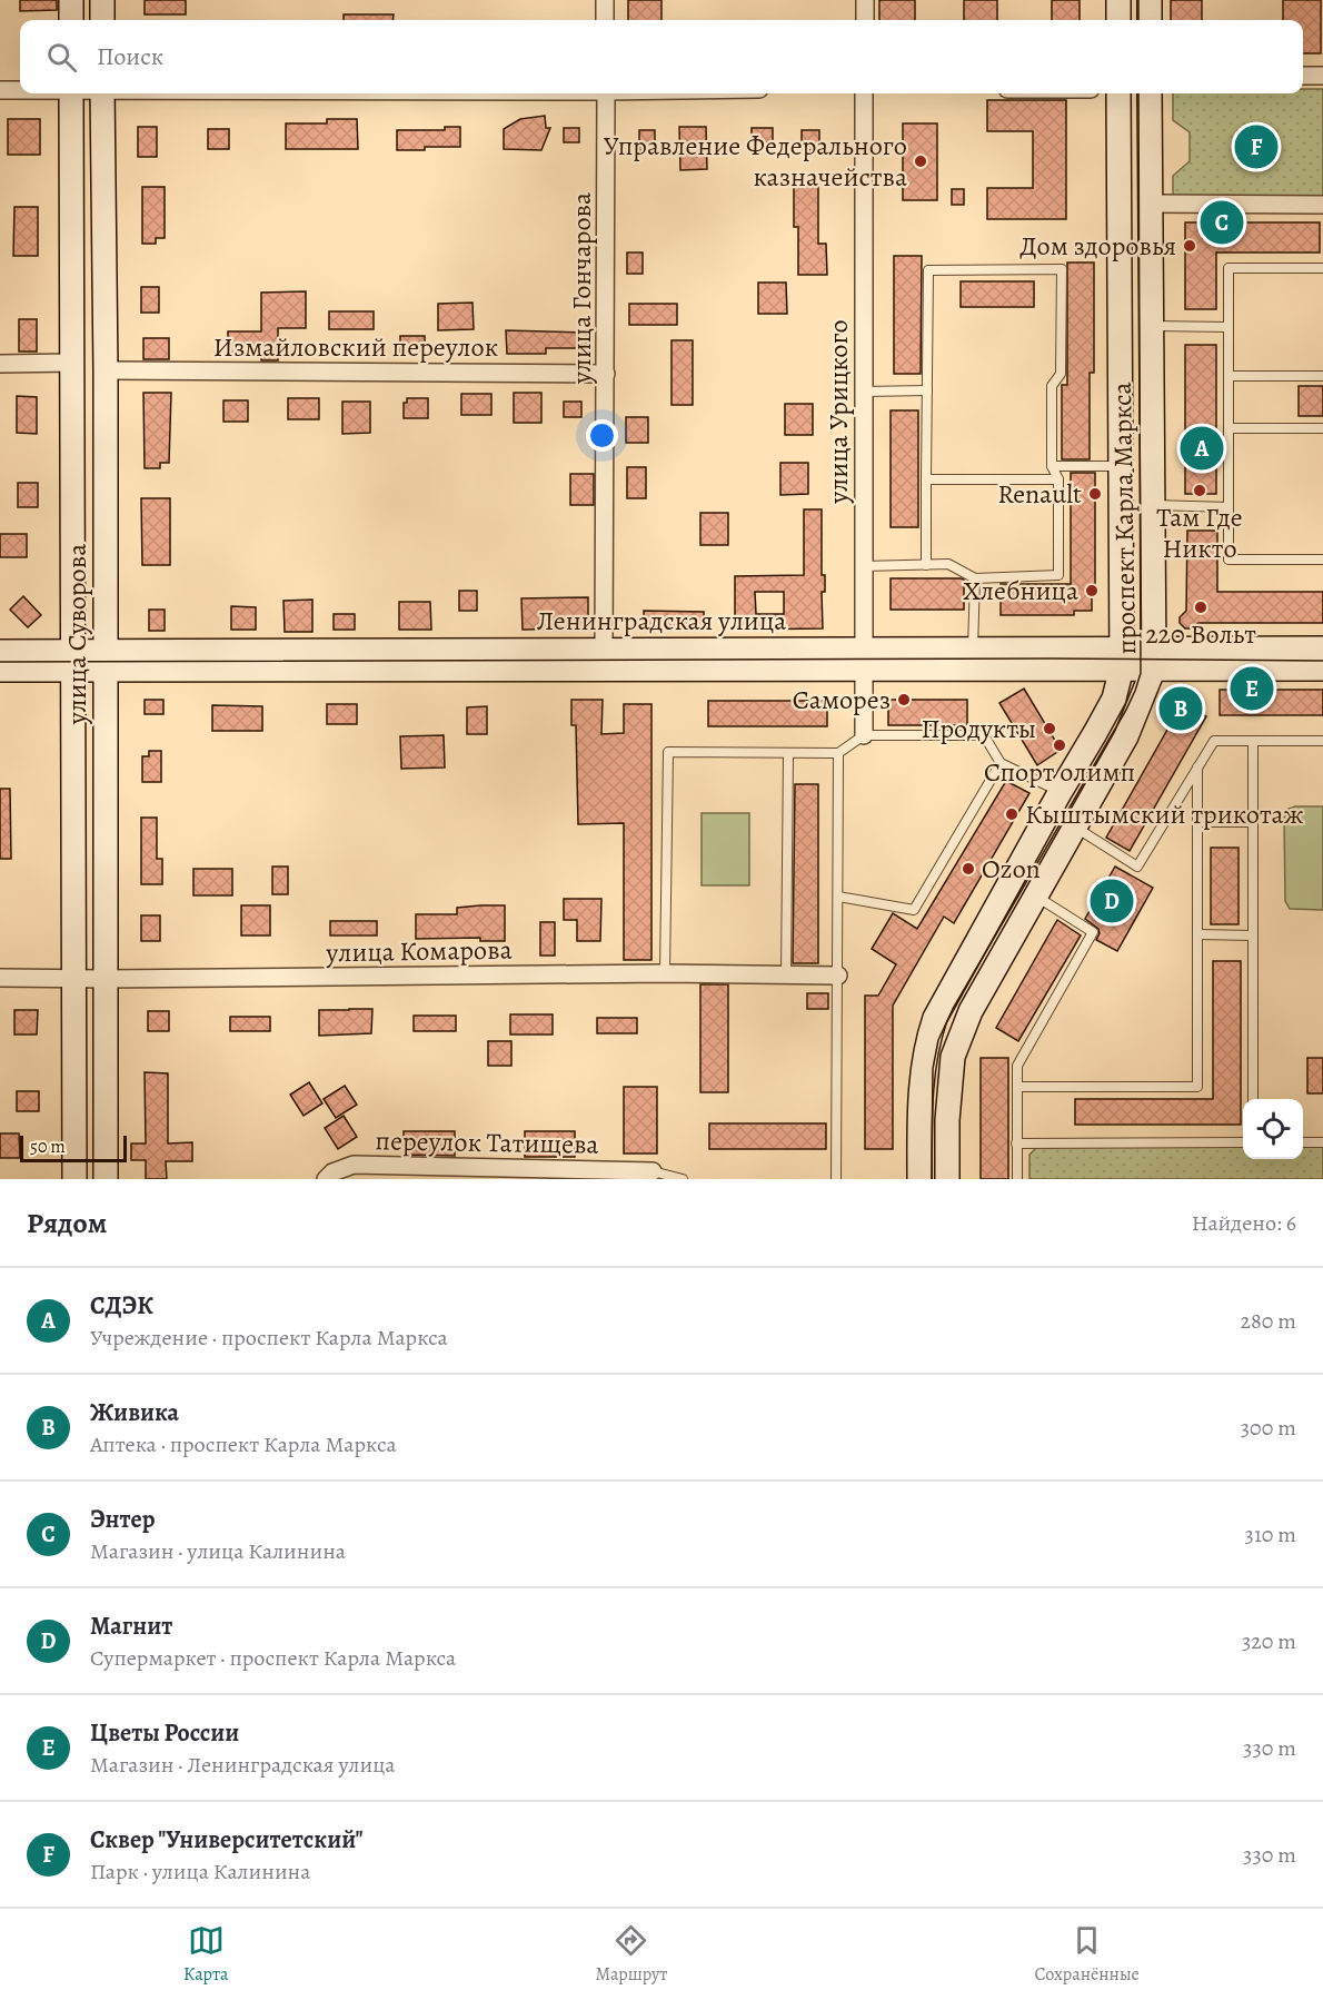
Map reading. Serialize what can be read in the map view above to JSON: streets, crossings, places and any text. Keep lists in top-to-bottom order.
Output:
{
  "streets": {
    "main road": ["проспект Карла Маркса", "Ленинградская улица", "улица Суворова"],
    "street": [
      "улица Гончарова",
      "Измайловский переулок",
      "улица Урицкого",
      "улица Комарова",
      "переулок Татищева"
    ]
  },
  "crossings": [
    ["улица Гончарова", "Измайловский переулок"],
    ["улица Гончарова", "Ленинградская улица"],
    ["Измайловский переулок", "улица Суворова"],
    ["улица Урицкого", "Ленинградская улица"],
    ["проспект Карла Маркса", "Ленинградская улица"],
    ["Ленинградская улица", "улица Суворова"],
    ["улица Суворова", "улица Комарова"]
  ],
  "places": [
    "Управление Федерального казначейства",
    "Дом здоровья",
    "Там Где Никто",
    "Renault",
    "Хлебница",
    "220 Вольт",
    "Саморез",
    "Продукты",
    "Спорт олимп",
    "Кыштымский трикотаж",
    "Ozon"
  ],
  "scale_bar": "50 m",
  "page": {
    "search": "Поиск",
    "pins": [
      "F",
      "C",
      "A",
      "E",
      "B",
      "D"
    ],
    "scale": "50 m",
    "heading": ["Рядом", "Найдено: 6"],
    "list": [
      {
        "mark": "A",
        "name": "СДЭК",
        "note": "Учреждение · проспект Карла Маркса",
        "value": "280 m"
      },
      {
        "mark": "B",
        "name": "Живика",
        "note": "Аптека · проспект Карла Маркса",
        "value": "300 m"
      },
      {
        "mark": "C",
        "name": "Энтер",
        "note": "Магазин · улица Калинина",
        "value": "310 m"
      },
      {
        "mark": "D",
        "name": "Магнит",
        "note": "Супермаркет · проспект Карла Маркса",
        "value": "320 m"
      },
      {
        "mark": "E",
        "name": "Цветы России",
        "note": "Магазин · Ленинградская улица",
        "value": "330 m"
      },
      {
        "mark": "F",
        "name": "Сквер \"Университетский\"",
        "note": "Парк · улица Калинина",
        "value": "330 m"
      }
    ],
    "nav": ["Карта", "Маршрут", "Сохранённые"]
  }
}
